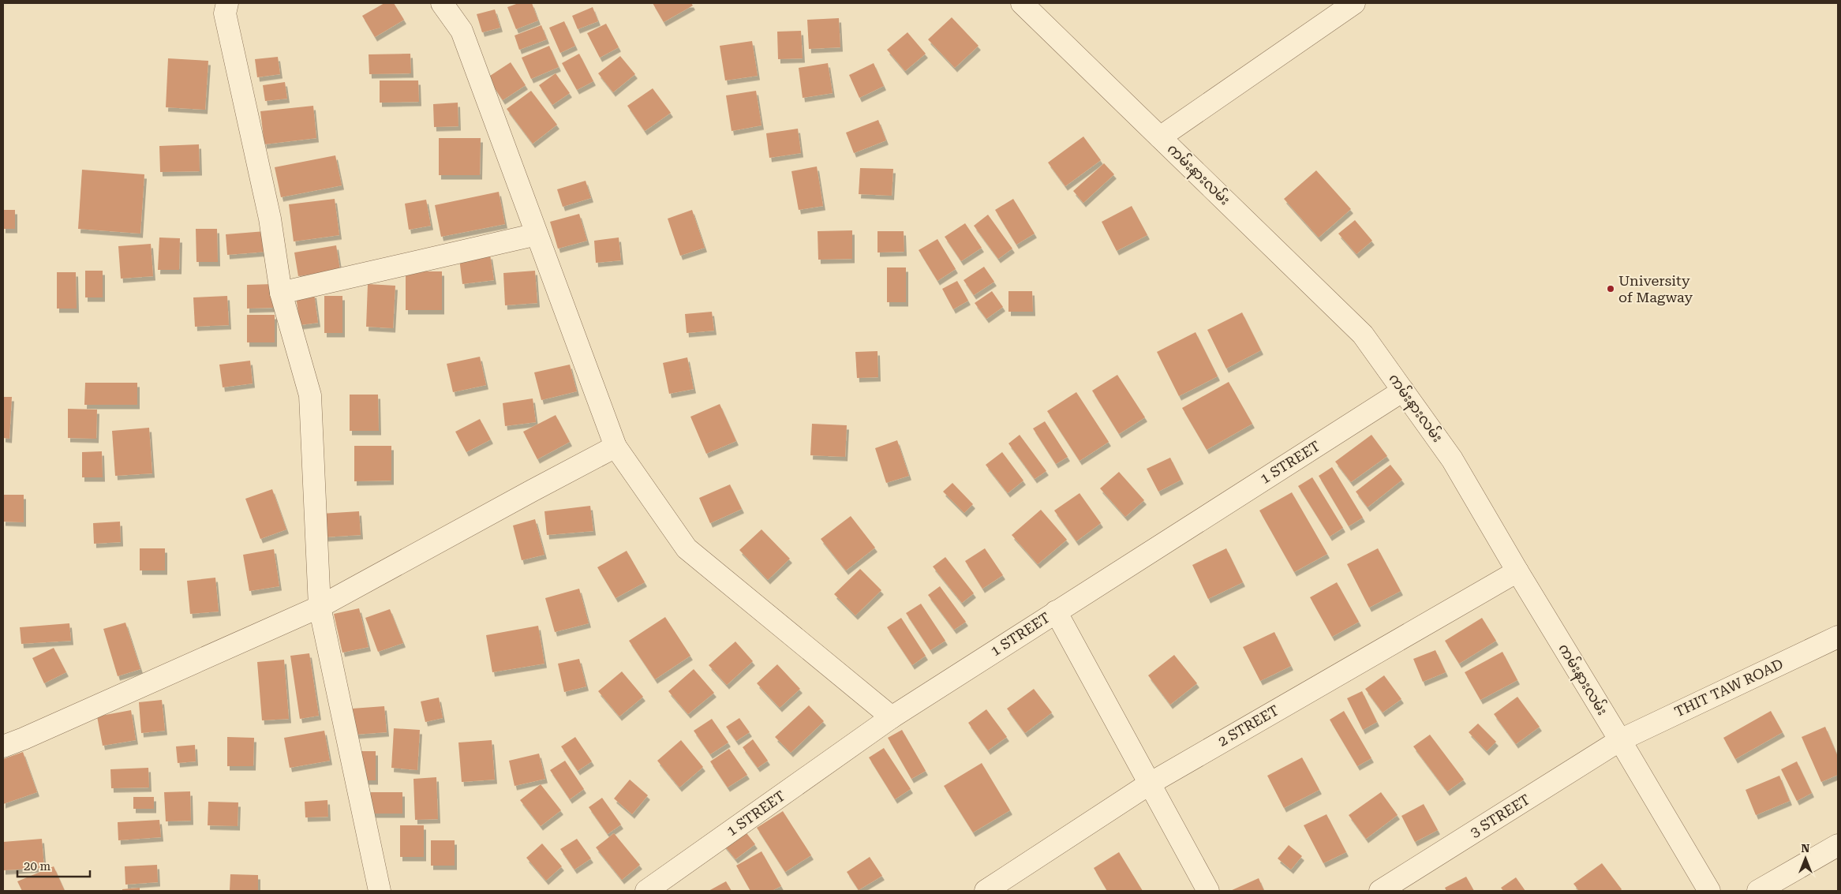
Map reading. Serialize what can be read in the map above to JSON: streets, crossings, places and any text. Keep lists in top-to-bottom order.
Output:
{
  "streets": {
    "street": [
      "ကမ်းနားလမ်း",
      "1 STREET",
      "THIT TAW ROAD",
      "2 STREET",
      "3 STREET"
    ]
  },
  "crossings": [
    ["ကမ်းနားလမ်း", "1 STREET"],
    ["ကမ်းနားလမ်း", "THIT TAW ROAD"],
    ["ကမ်းနားလမ်း", "2 STREET"],
    ["ကမ်းနားလမ်း", "3 STREET"],
    ["THIT TAW ROAD", "3 STREET"]
  ],
  "places": ["University of Magway"],
  "scale_bar": "20 m",
  "north": "top"
}
